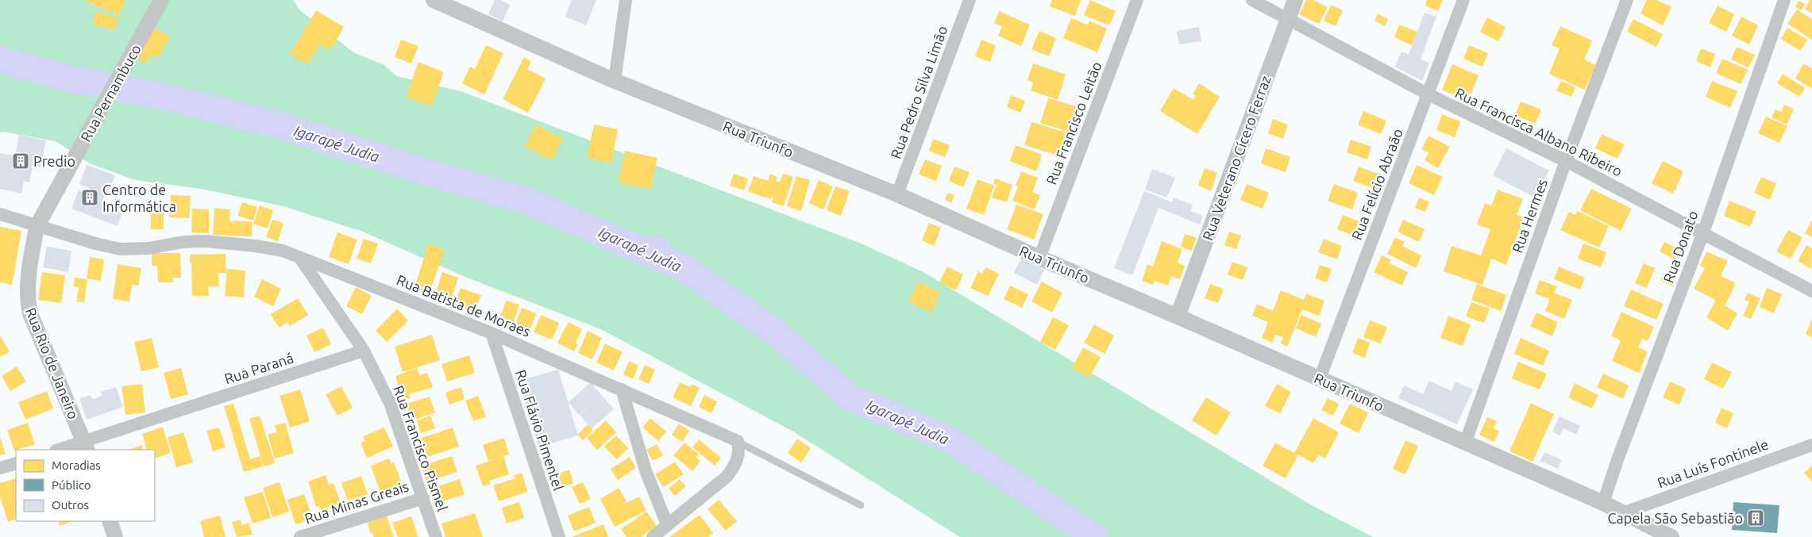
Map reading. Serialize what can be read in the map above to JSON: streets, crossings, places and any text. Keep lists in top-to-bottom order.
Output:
{
  "streets": {
    "street": [
      "Rua Pedro Silva Limão",
      "Rua Pernambuco",
      "Rua Francisco Leitão",
      "Rua Francisca Albano Ribeiro",
      "Rua Triunfo",
      "Rua Veterano Cícero Ferraz",
      "Rua Felício Abraão",
      "Rua Hermes",
      "Rua Donato",
      "Rua Batista de Moraes",
      "Rua Rio de Janeiro",
      "Rua Paraná",
      "Rua Flávio Pimentel",
      "Rua Francisco Pismel",
      "Rua Luís Fontinele",
      "Rua Minas Greais"
    ]
  },
  "crossings": [
    ["Rua Pedro Silva Limão", "Rua Triunfo"],
    ["Rua Pernambuco", "Rua Batista de Moraes"],
    ["Rua Pernambuco", "Rua Rio de Janeiro"],
    ["Rua Francisco Leitão", "Rua Triunfo"],
    ["Rua Francisca Albano Ribeiro", "Rua Veterano Cícero Ferraz"],
    ["Rua Francisca Albano Ribeiro", "Rua Felício Abraão"],
    ["Rua Francisca Albano Ribeiro", "Rua Hermes"],
    ["Rua Francisca Albano Ribeiro", "Rua Donato"],
    ["Rua Triunfo", "Rua Veterano Cícero Ferraz"],
    ["Rua Triunfo", "Rua Felício Abraão"],
    ["Rua Triunfo", "Rua Hermes"],
    ["Rua Triunfo", "Rua Donato"],
    ["Rua Triunfo", "Rua Luís Fontinele"],
    ["Rua Batista de Moraes", "Rua Rio de Janeiro"],
    ["Rua Batista de Moraes", "Rua Flávio Pimentel"],
    ["Rua Rio de Janeiro", "Rua Paraná"],
    ["Rua Paraná", "Rua Francisco Pismel"],
    ["Rua Francisco Pismel", "Rua Minas Greais"]
  ],
  "water": ["Igarapé Judia"],
  "places": {
    "building": ["Predio", "Centro de Informática", "Capela São Sebastião"]
  },
  "legend": ["Moradias", "Público", "Outros"]
}
